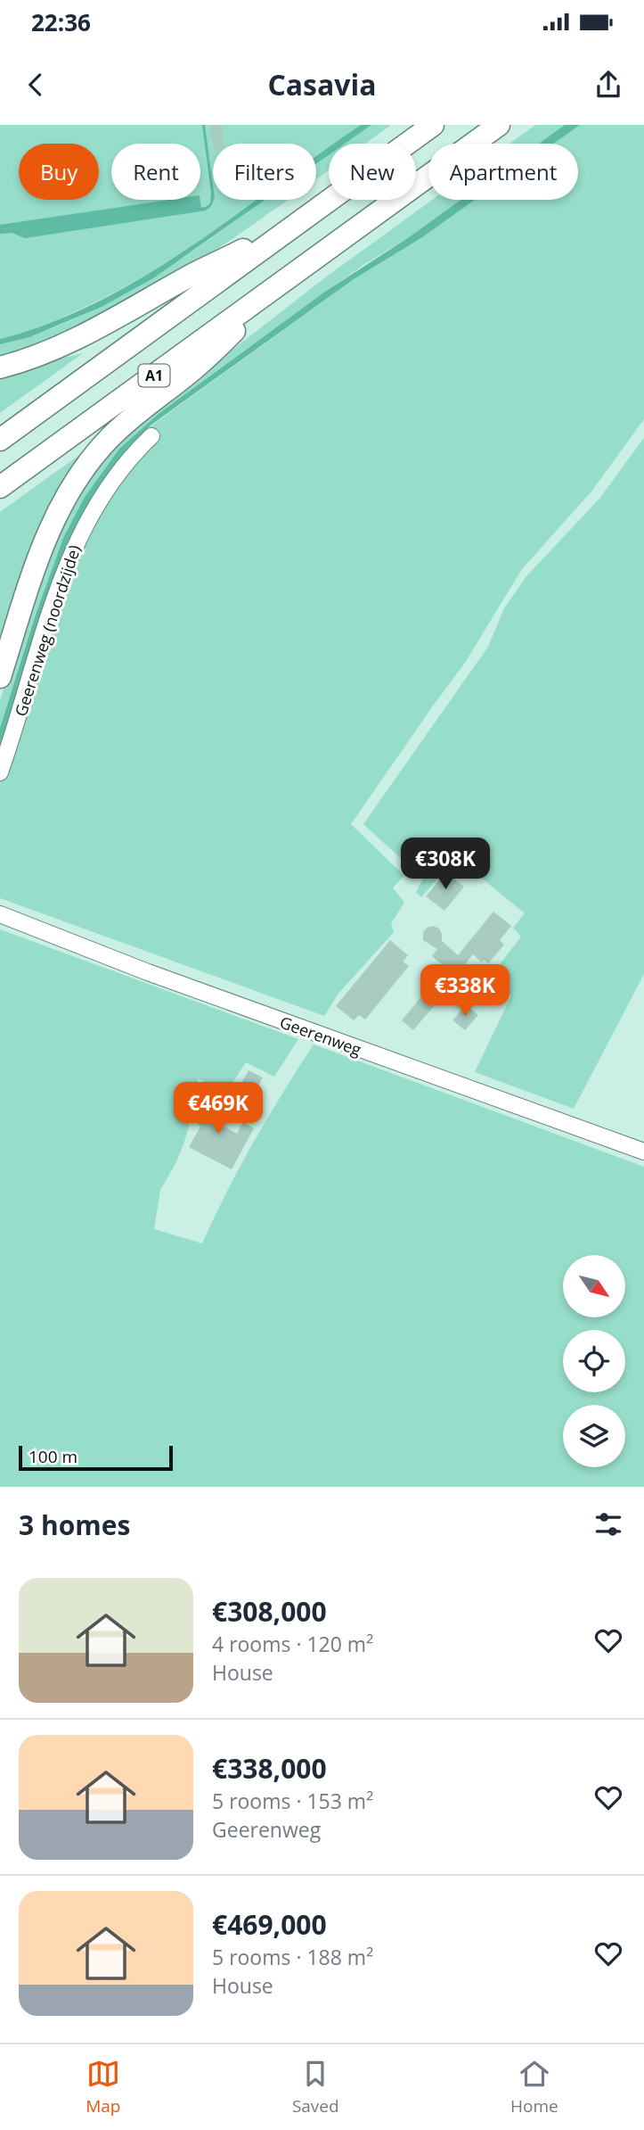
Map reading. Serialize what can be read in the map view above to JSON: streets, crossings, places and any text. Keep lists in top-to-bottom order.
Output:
{
  "streets": {
    "highway": ["A1"],
    "street": ["Geerenweg (noordzijde)", "Geerenweg"]
  },
  "scale_bar": "100 m",
  "north": "bottom right",
  "page": {
    "status": "22:36",
    "header": "Casavia",
    "chip": [
      "Buy",
      "Rent",
      "Filters",
      "New",
      "Apartment"
    ],
    "price": ["€308K", "€338K", "€469K"],
    "scale": "100 m",
    "heading": "3 homes",
    "list": [
      {
        "name": "€308,000",
        "note": "4 rooms · 120 m² · House"
      },
      {
        "name": "€338,000",
        "note": "5 rooms · 153 m² · Geerenweg"
      },
      {
        "name": "€469,000",
        "note": "5 rooms · 188 m² · House"
      }
    ],
    "tabs": ["Map", "Saved", "Home"]
  }
}
